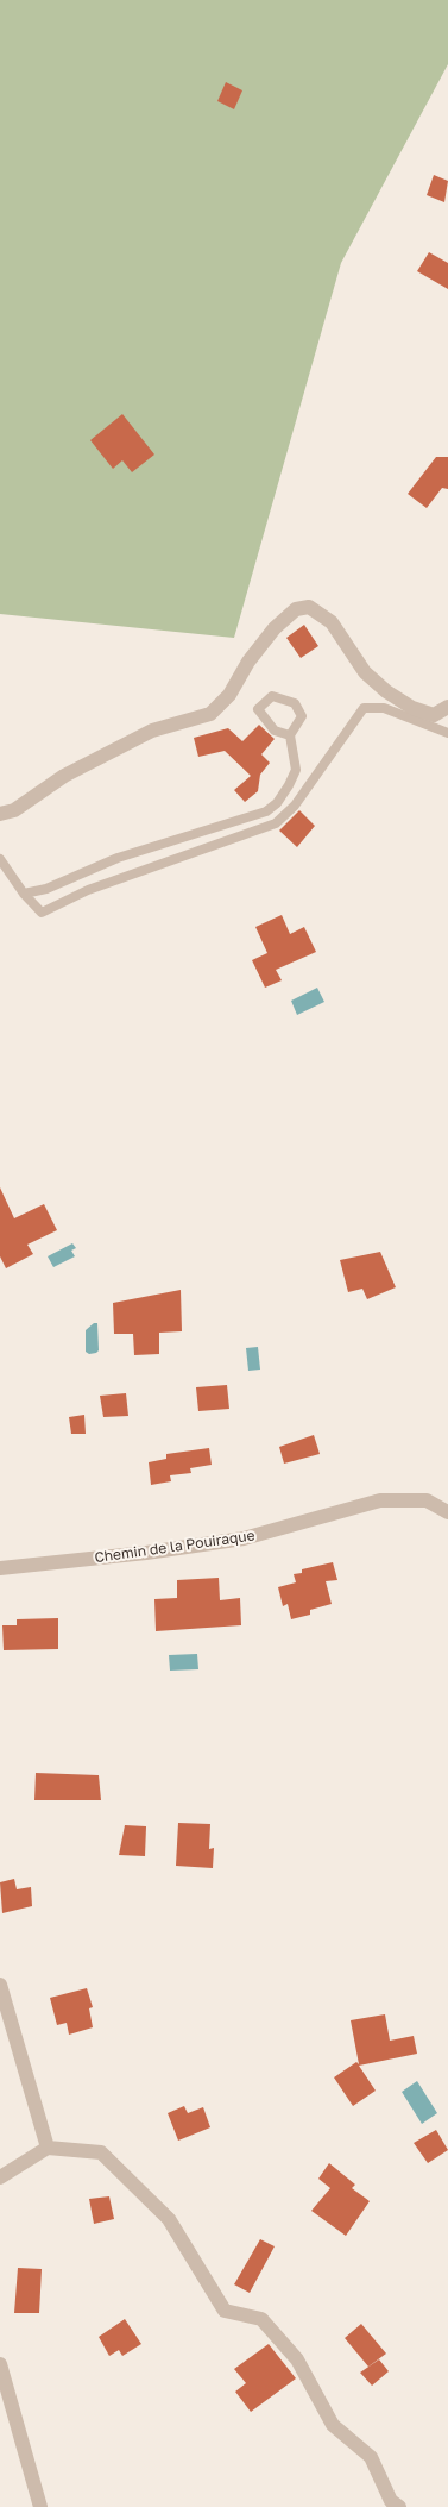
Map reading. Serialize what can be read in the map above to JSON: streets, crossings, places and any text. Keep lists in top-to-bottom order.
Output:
{
  "streets": {
    "street": ["Chemin de la Pouiraque"]
  }
}
